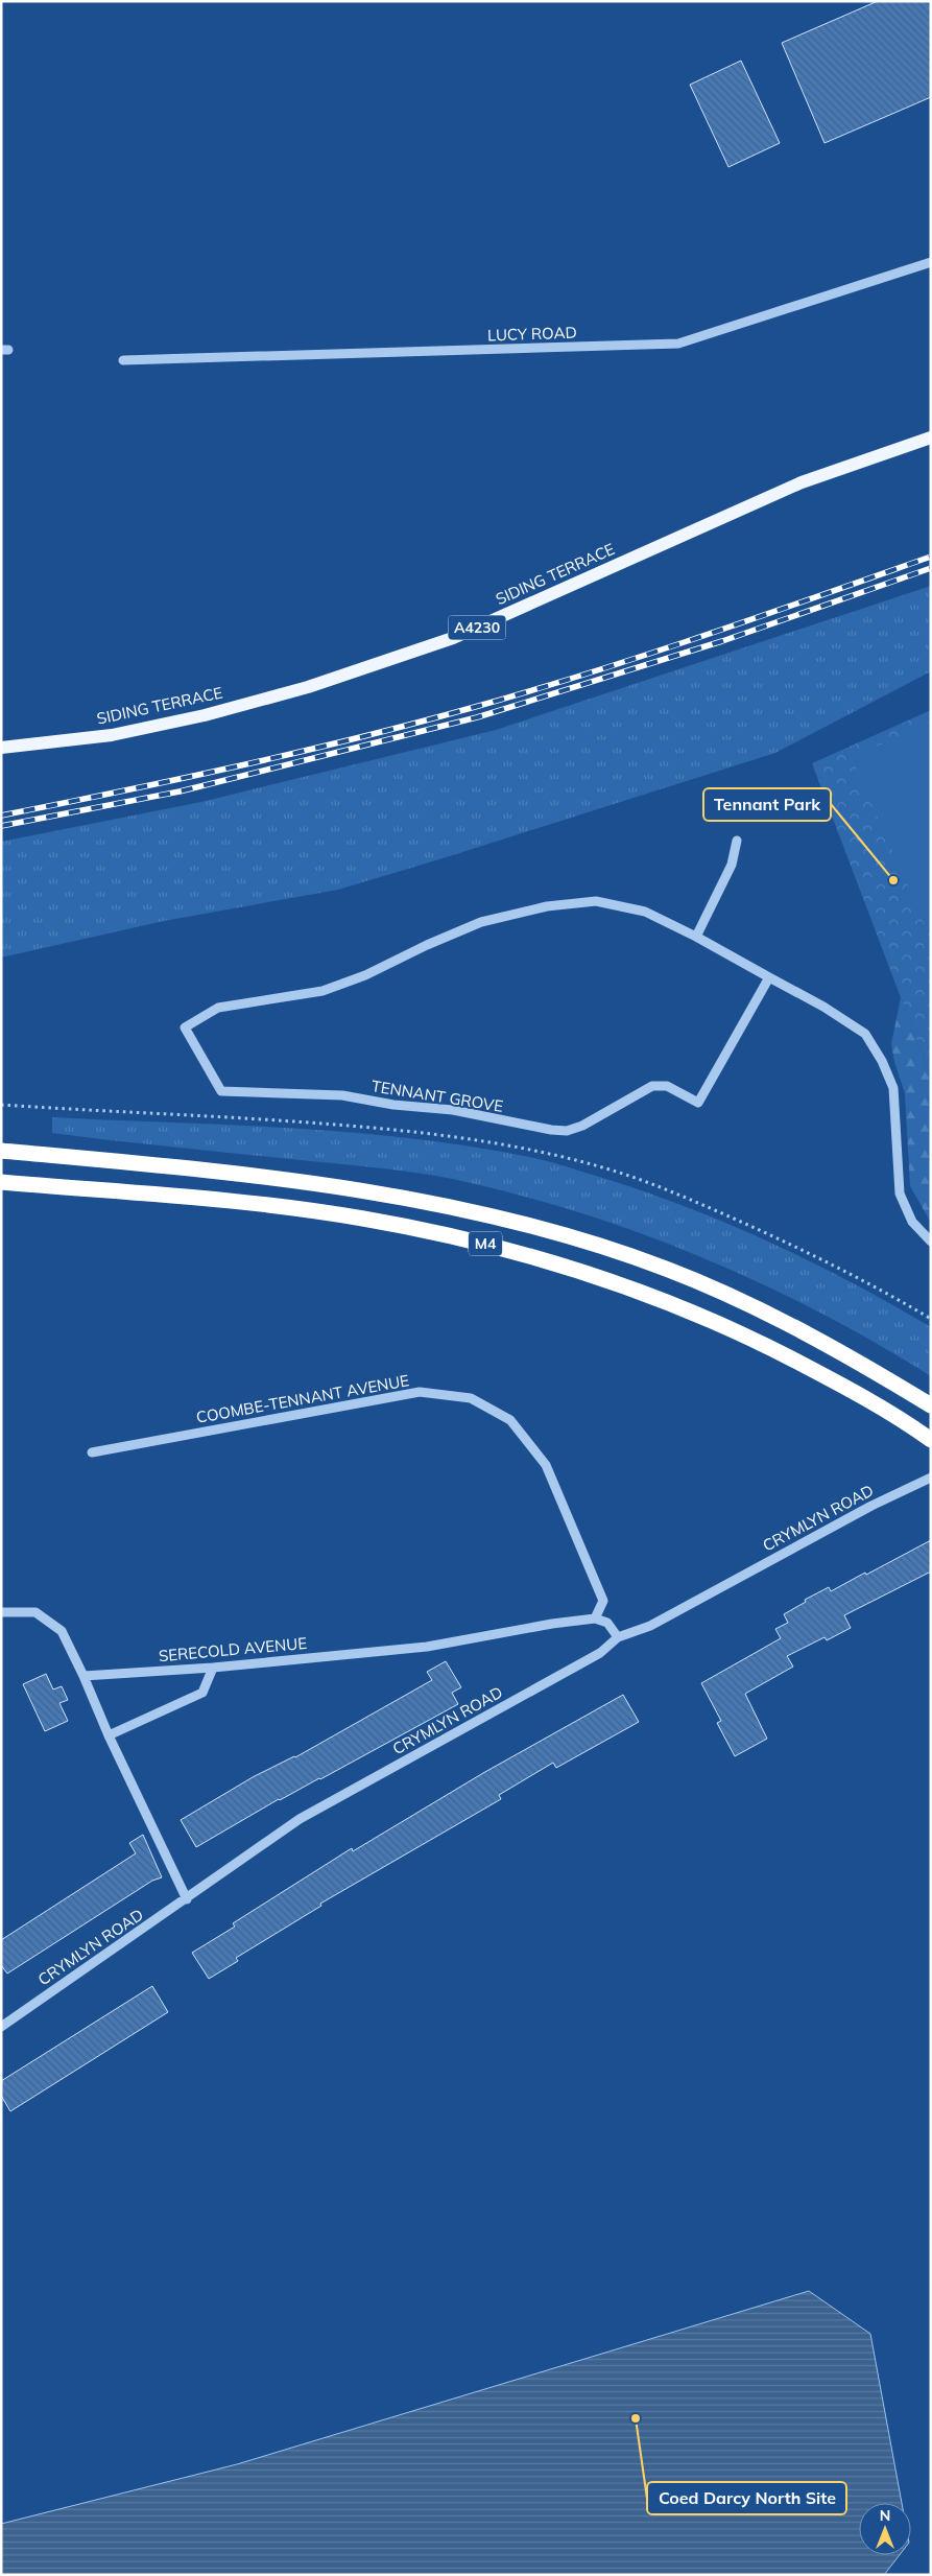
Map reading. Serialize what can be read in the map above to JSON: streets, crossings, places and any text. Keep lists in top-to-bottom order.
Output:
{
  "streets": {
    "highway": ["M4"],
    "main road": ["SIDING TERRACE", "A4230"],
    "street": [
      "LUCY ROAD",
      "TENNANT GROVE",
      "COOMBE-TENNANT AVENUE",
      "CRYMLYN ROAD",
      "SERECOLD AVENUE"
    ]
  },
  "crossings": [
    ["COOMBE-TENNANT AVENUE", "SERECOLD AVENUE"]
  ],
  "places": ["Tennant Park", "Coed Darcy North Site"],
  "north": "top"
}
